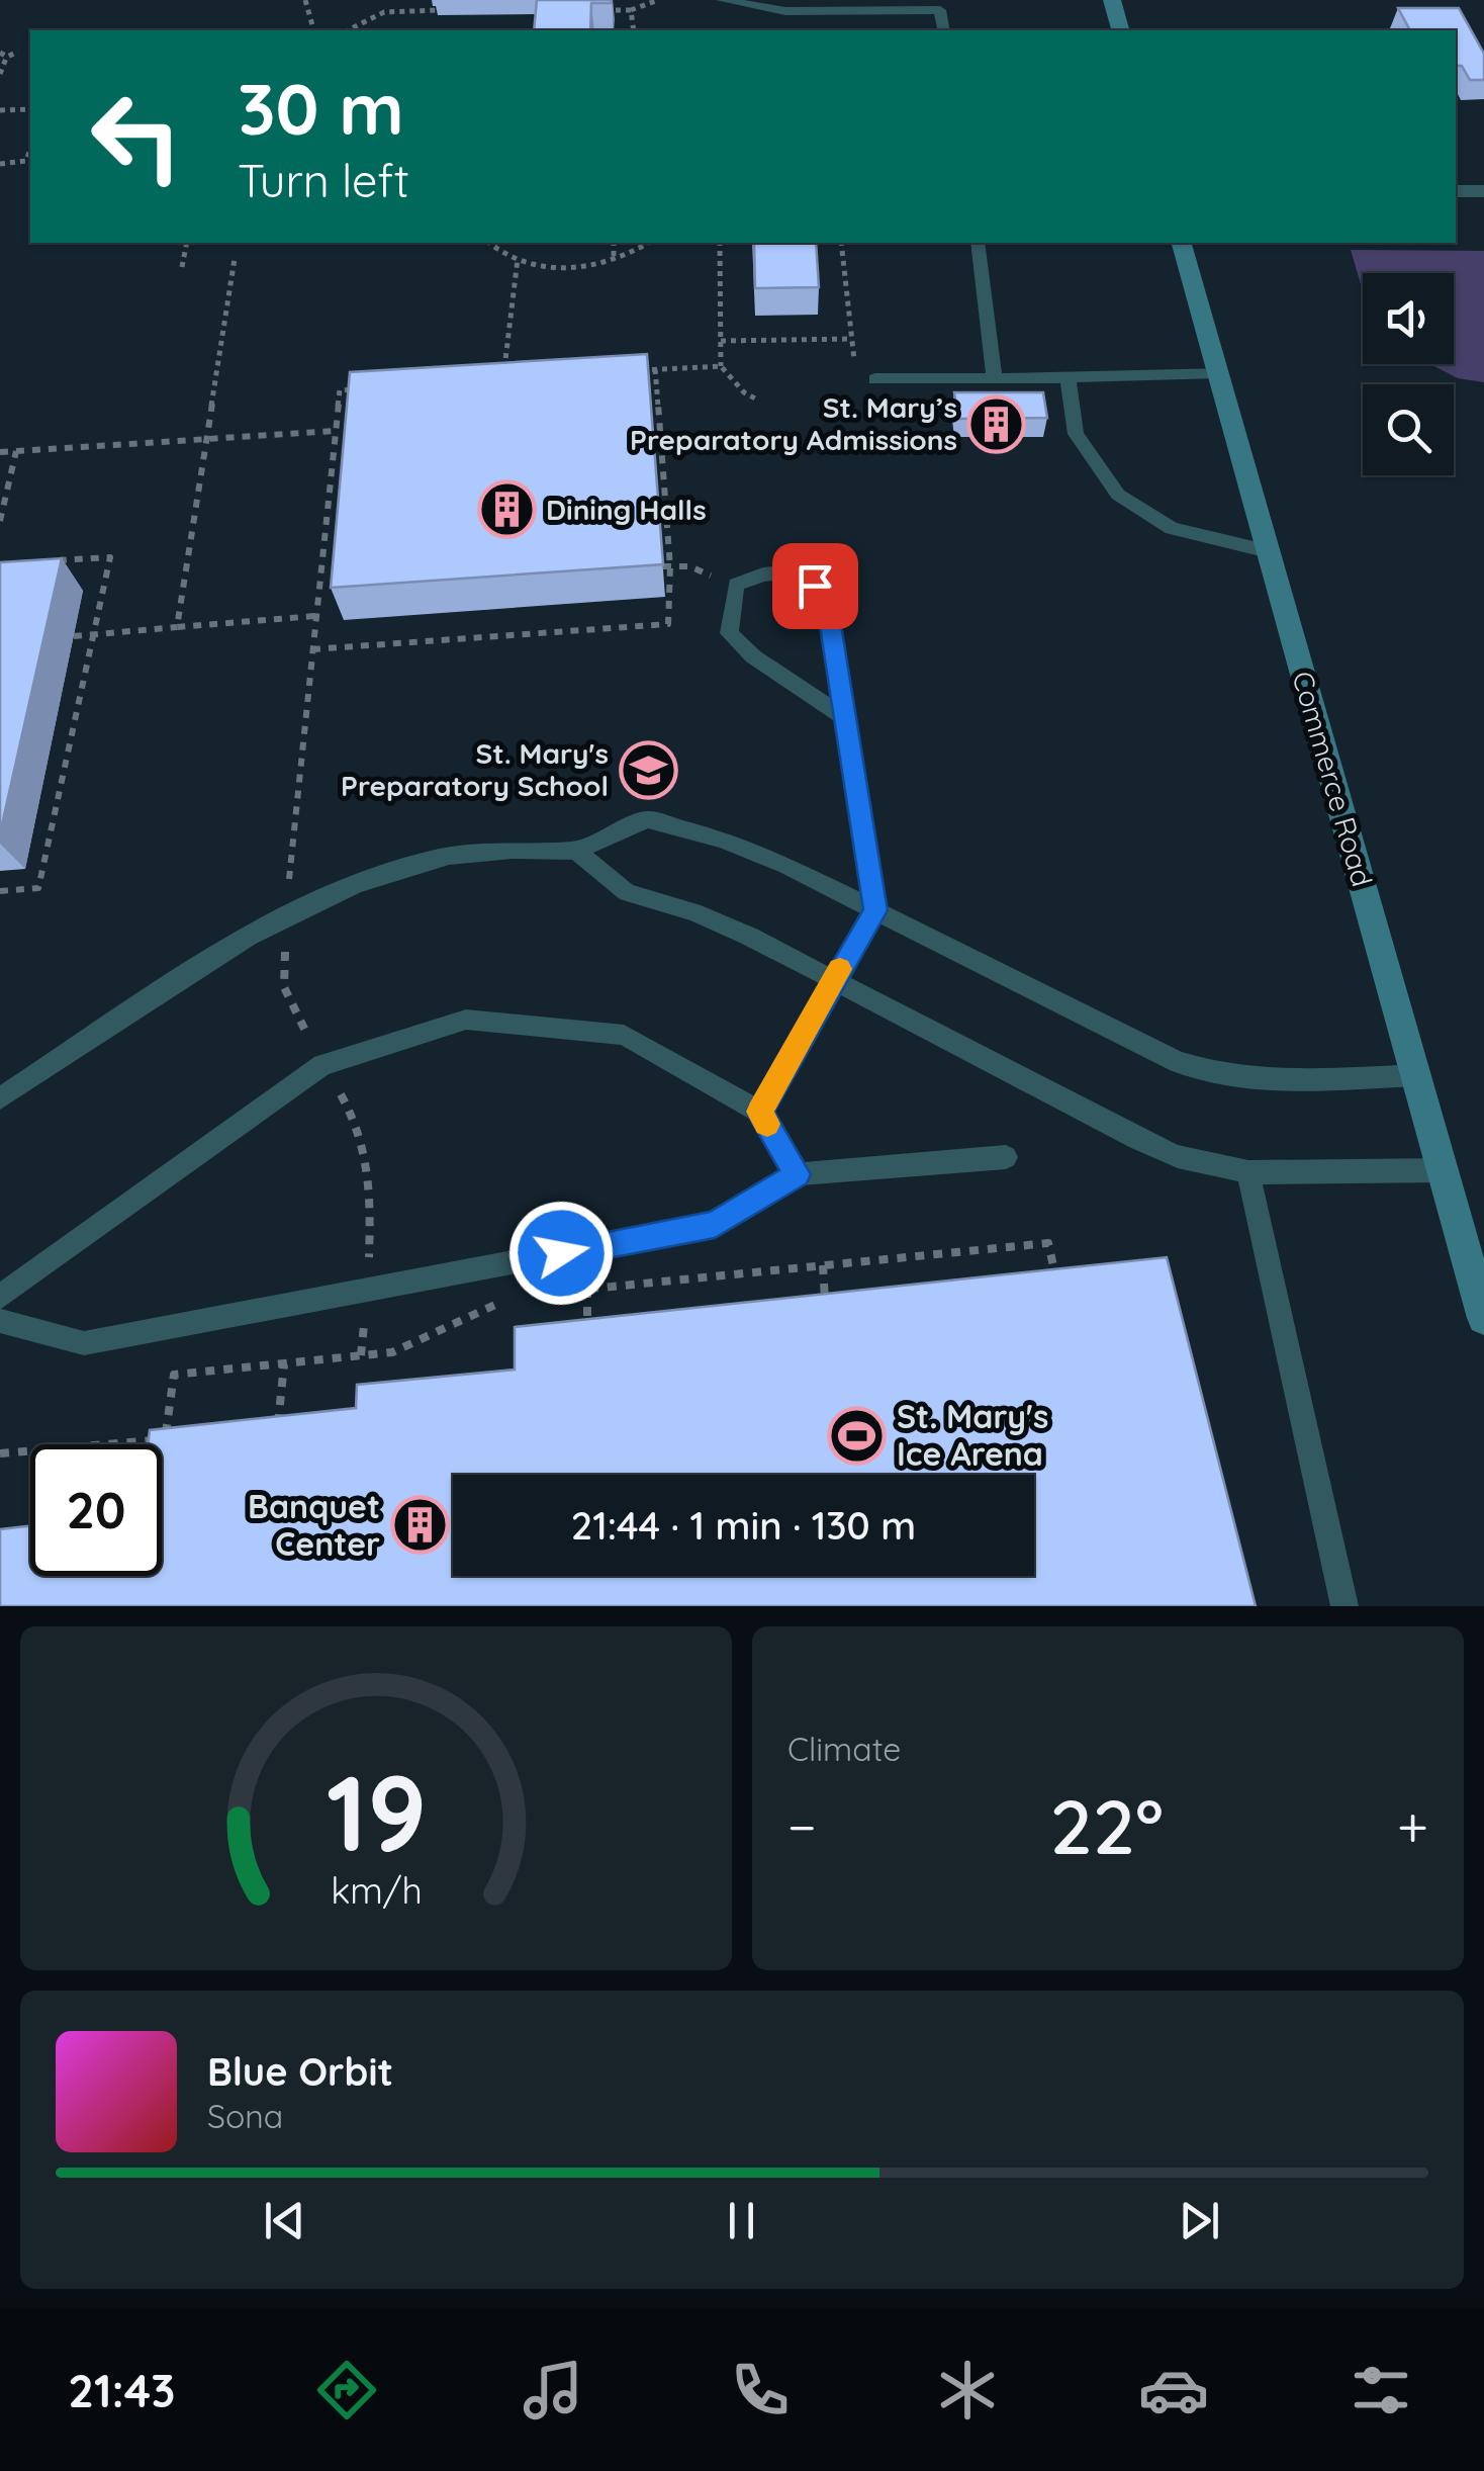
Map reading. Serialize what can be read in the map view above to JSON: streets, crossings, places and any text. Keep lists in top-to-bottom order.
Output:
{
  "streets": {
    "main road": ["Commerce Road"]
  },
  "places": {
    "building": ["St. Mary’s Preparatory Admissions", "Dining Halls", "Banquet Center"],
    "school or university": ["St. Mary's Preparatory School"],
    "sports": ["St. Mary's Ice Arena"]
  },
  "page": {
    "turn": ["30 m", "Turn left"],
    "limit": "20",
    "trip": "21:44 · 1 min · 130 m",
    "tile": "Climate",
    "heat": ["−", "22°", "+"],
    "song": ["Blue Orbit", "Sona"],
    "tabs": "21:43",
    "gauge": ["19", "km/h"]
  }
}
